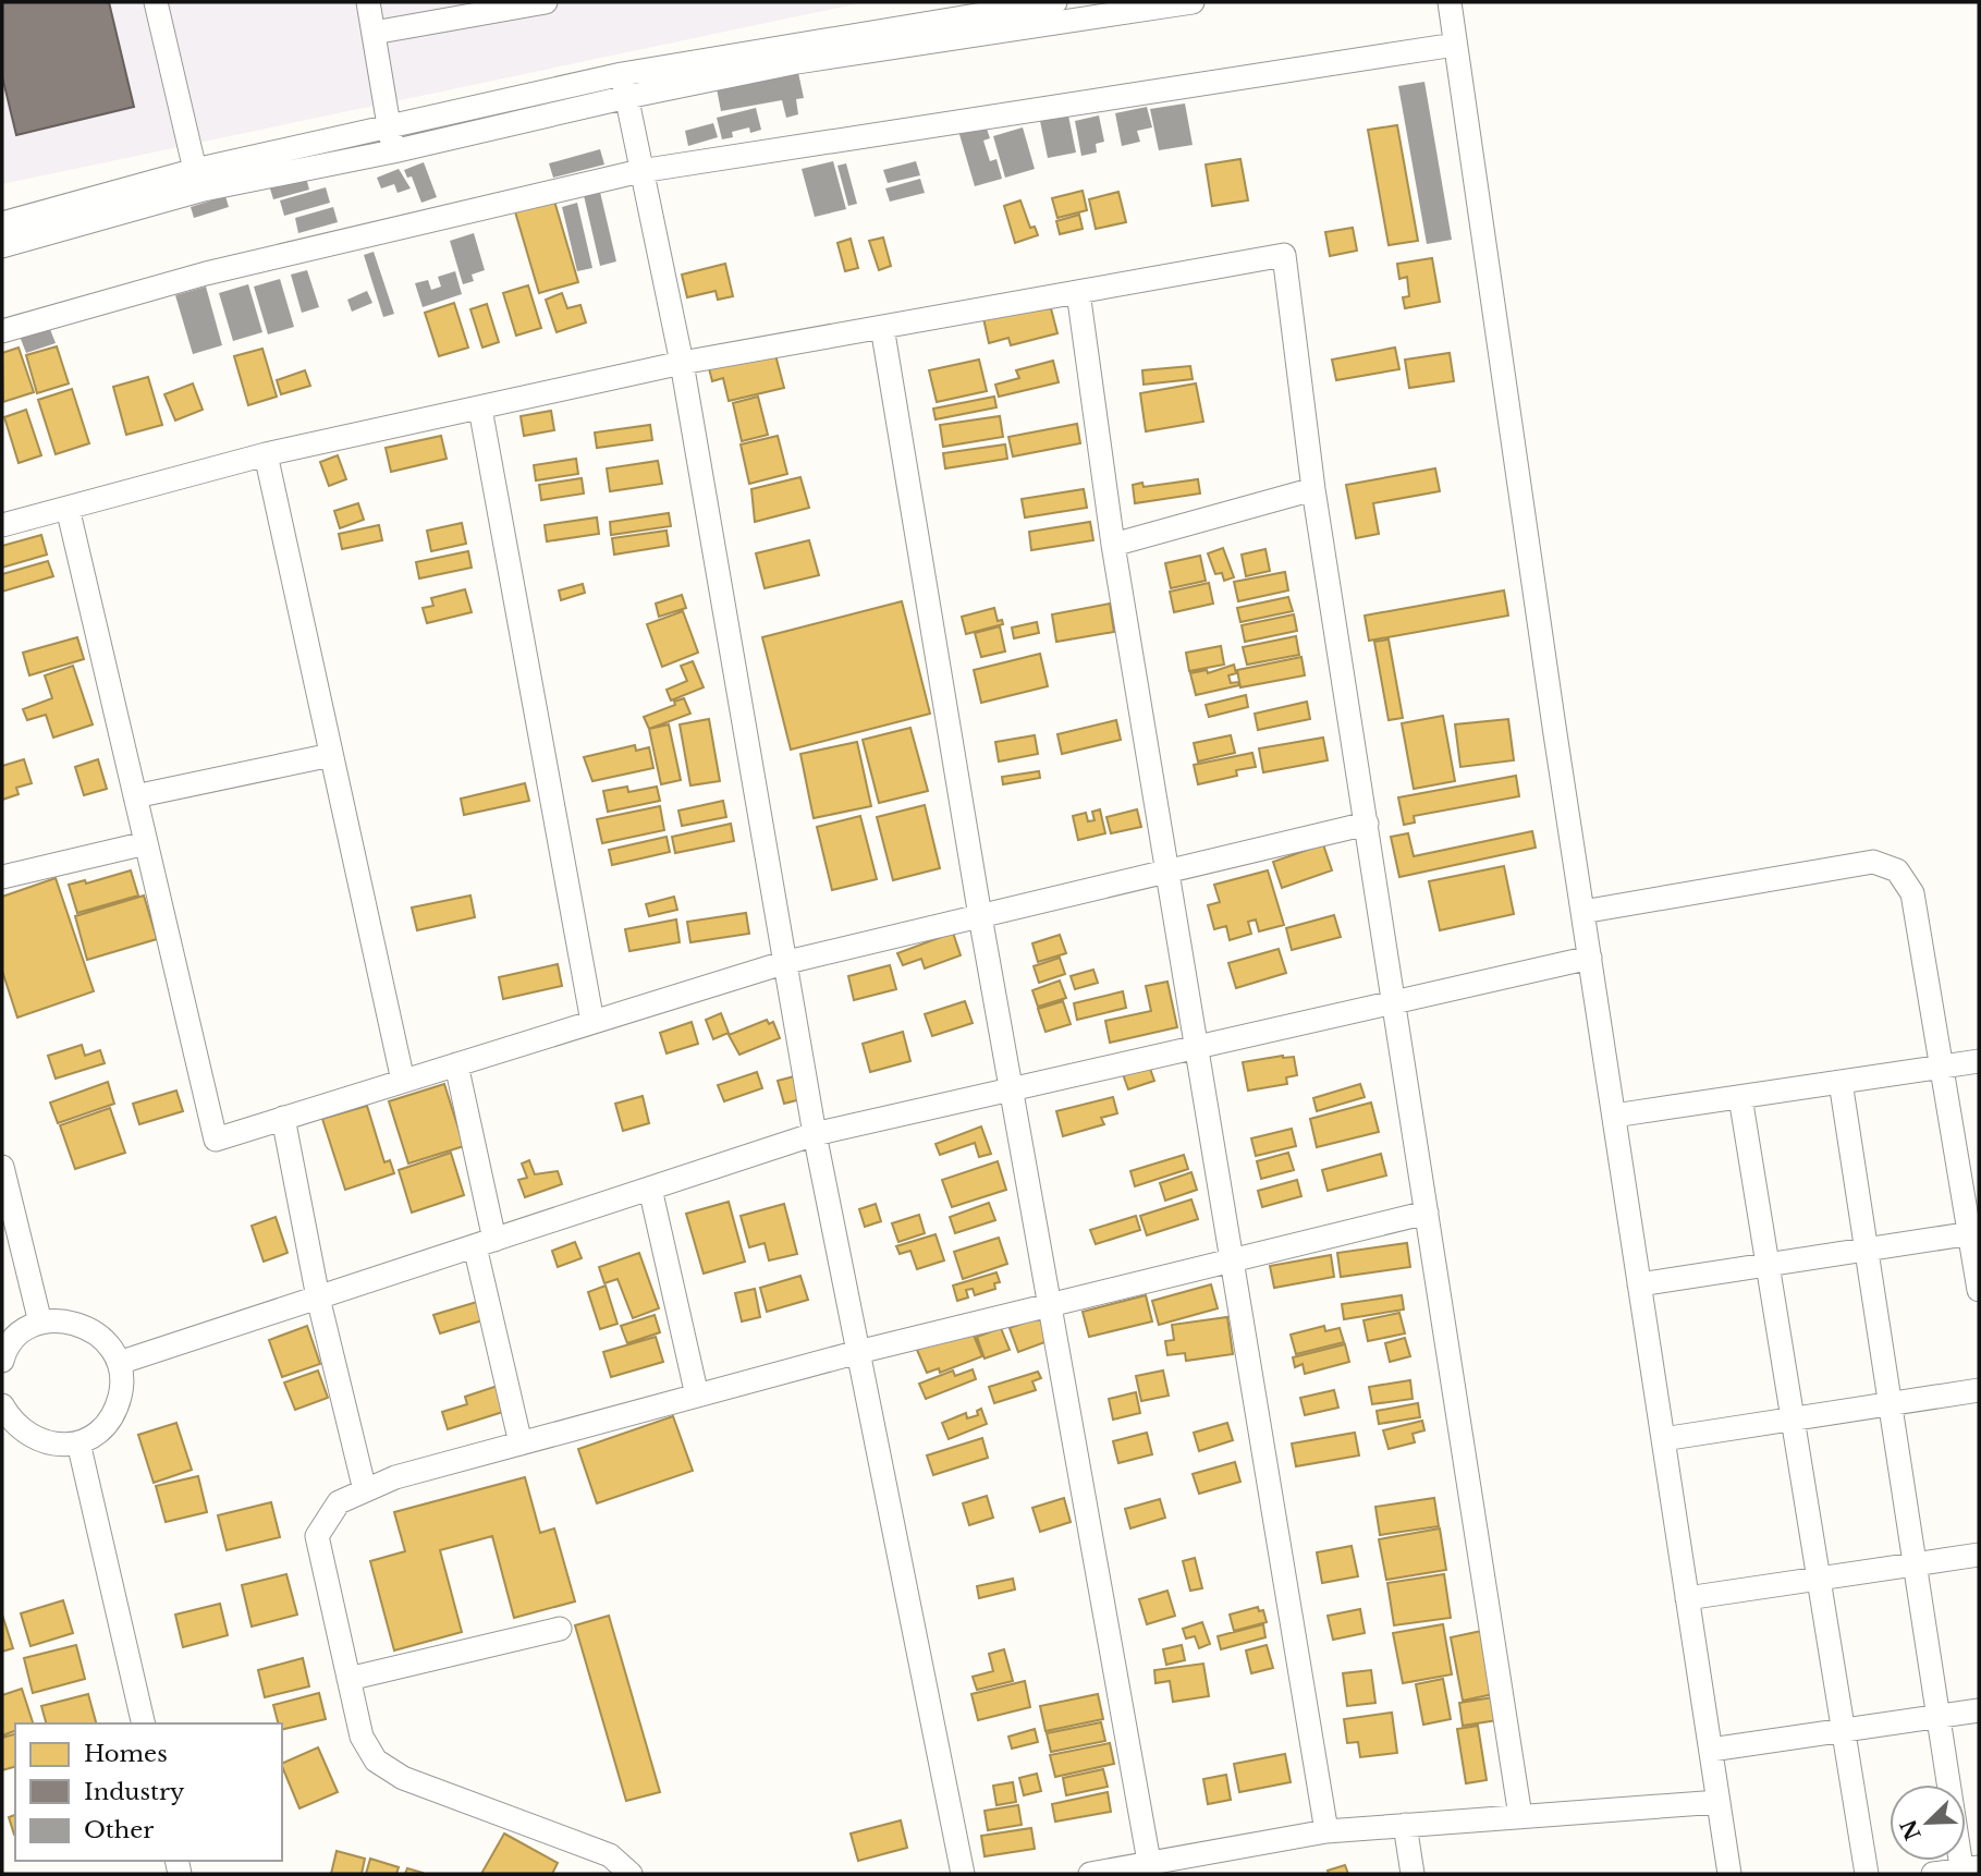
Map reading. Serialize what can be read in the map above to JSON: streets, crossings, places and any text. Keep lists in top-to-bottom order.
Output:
{
  "legend": ["Homes", "Industry", "Other"],
  "north": "bottom left"
}
